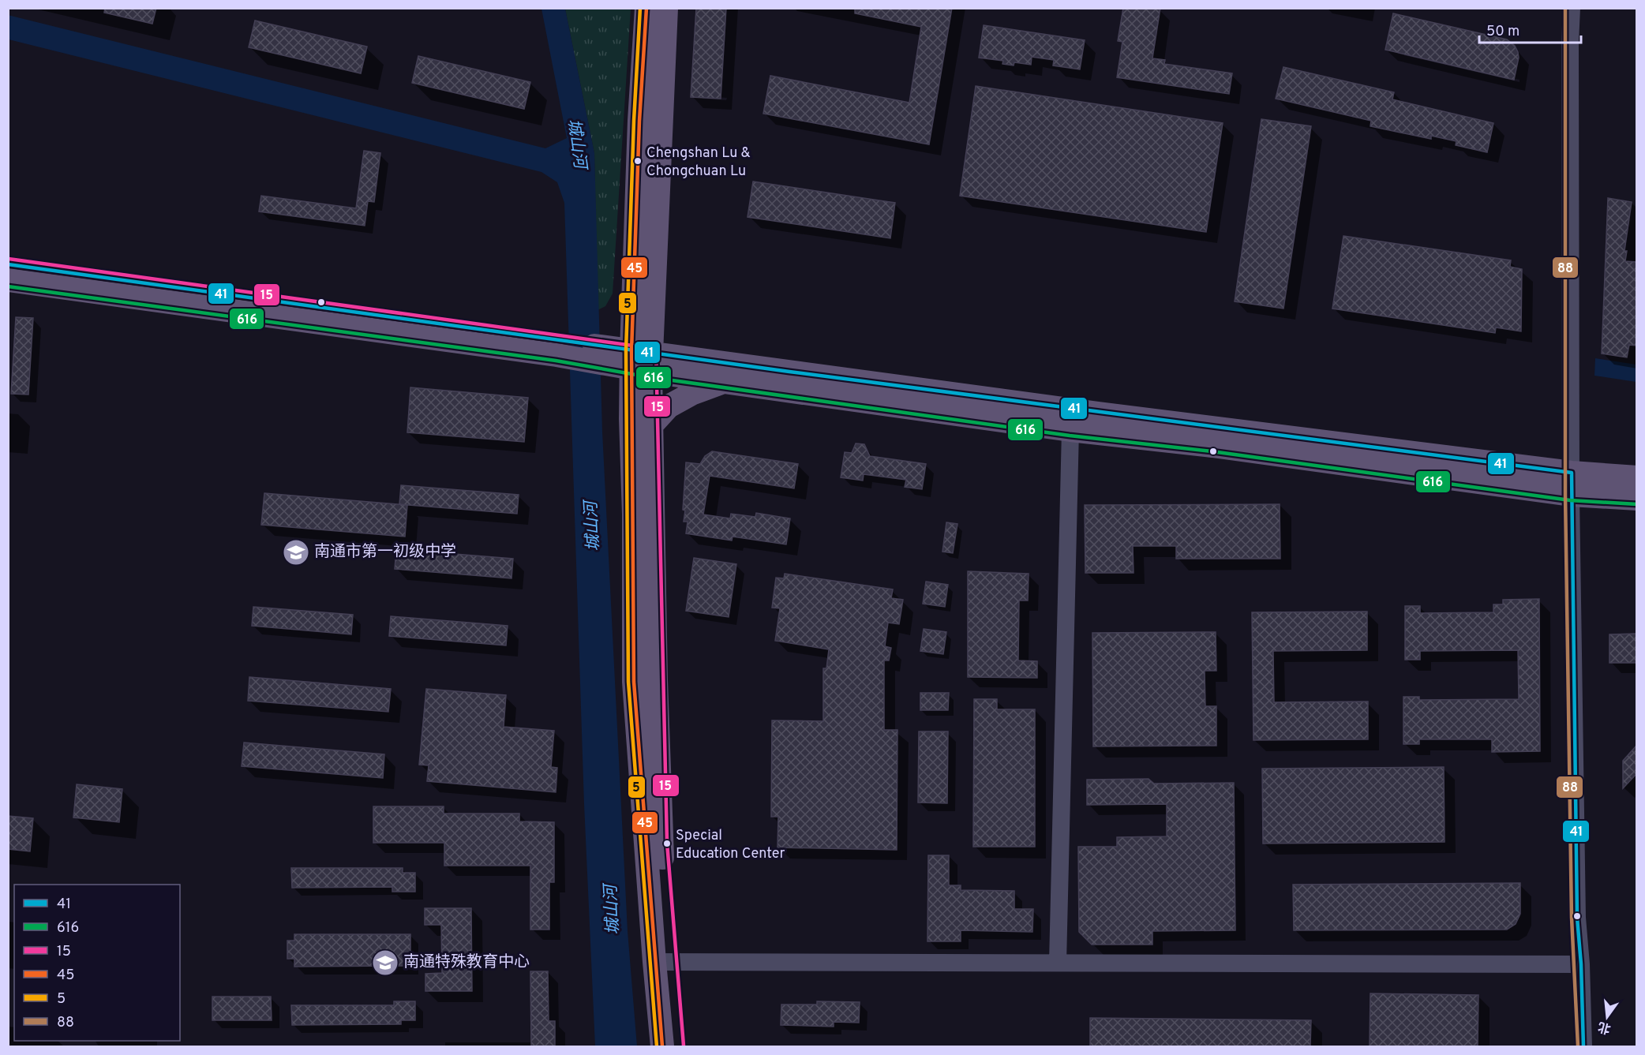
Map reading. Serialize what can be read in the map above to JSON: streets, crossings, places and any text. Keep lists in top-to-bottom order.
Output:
{
  "water": ["城山河"],
  "places": {
    "other": ["Chengshan Lu & Chongchuan Lu", "Special Education Center"],
    "school or university": ["南通市第一初级中学", "南通特殊教育中心"]
  },
  "lines": [
    "transit line 45",
    "transit line 5",
    "transit line 88",
    "transit line 15",
    "transit line 41",
    "transit line 616"
  ],
  "legend": [
    "41",
    "616",
    "15",
    "45",
    "5",
    "88"
  ],
  "scale_bar": "50 m",
  "north": "bottom"
}
